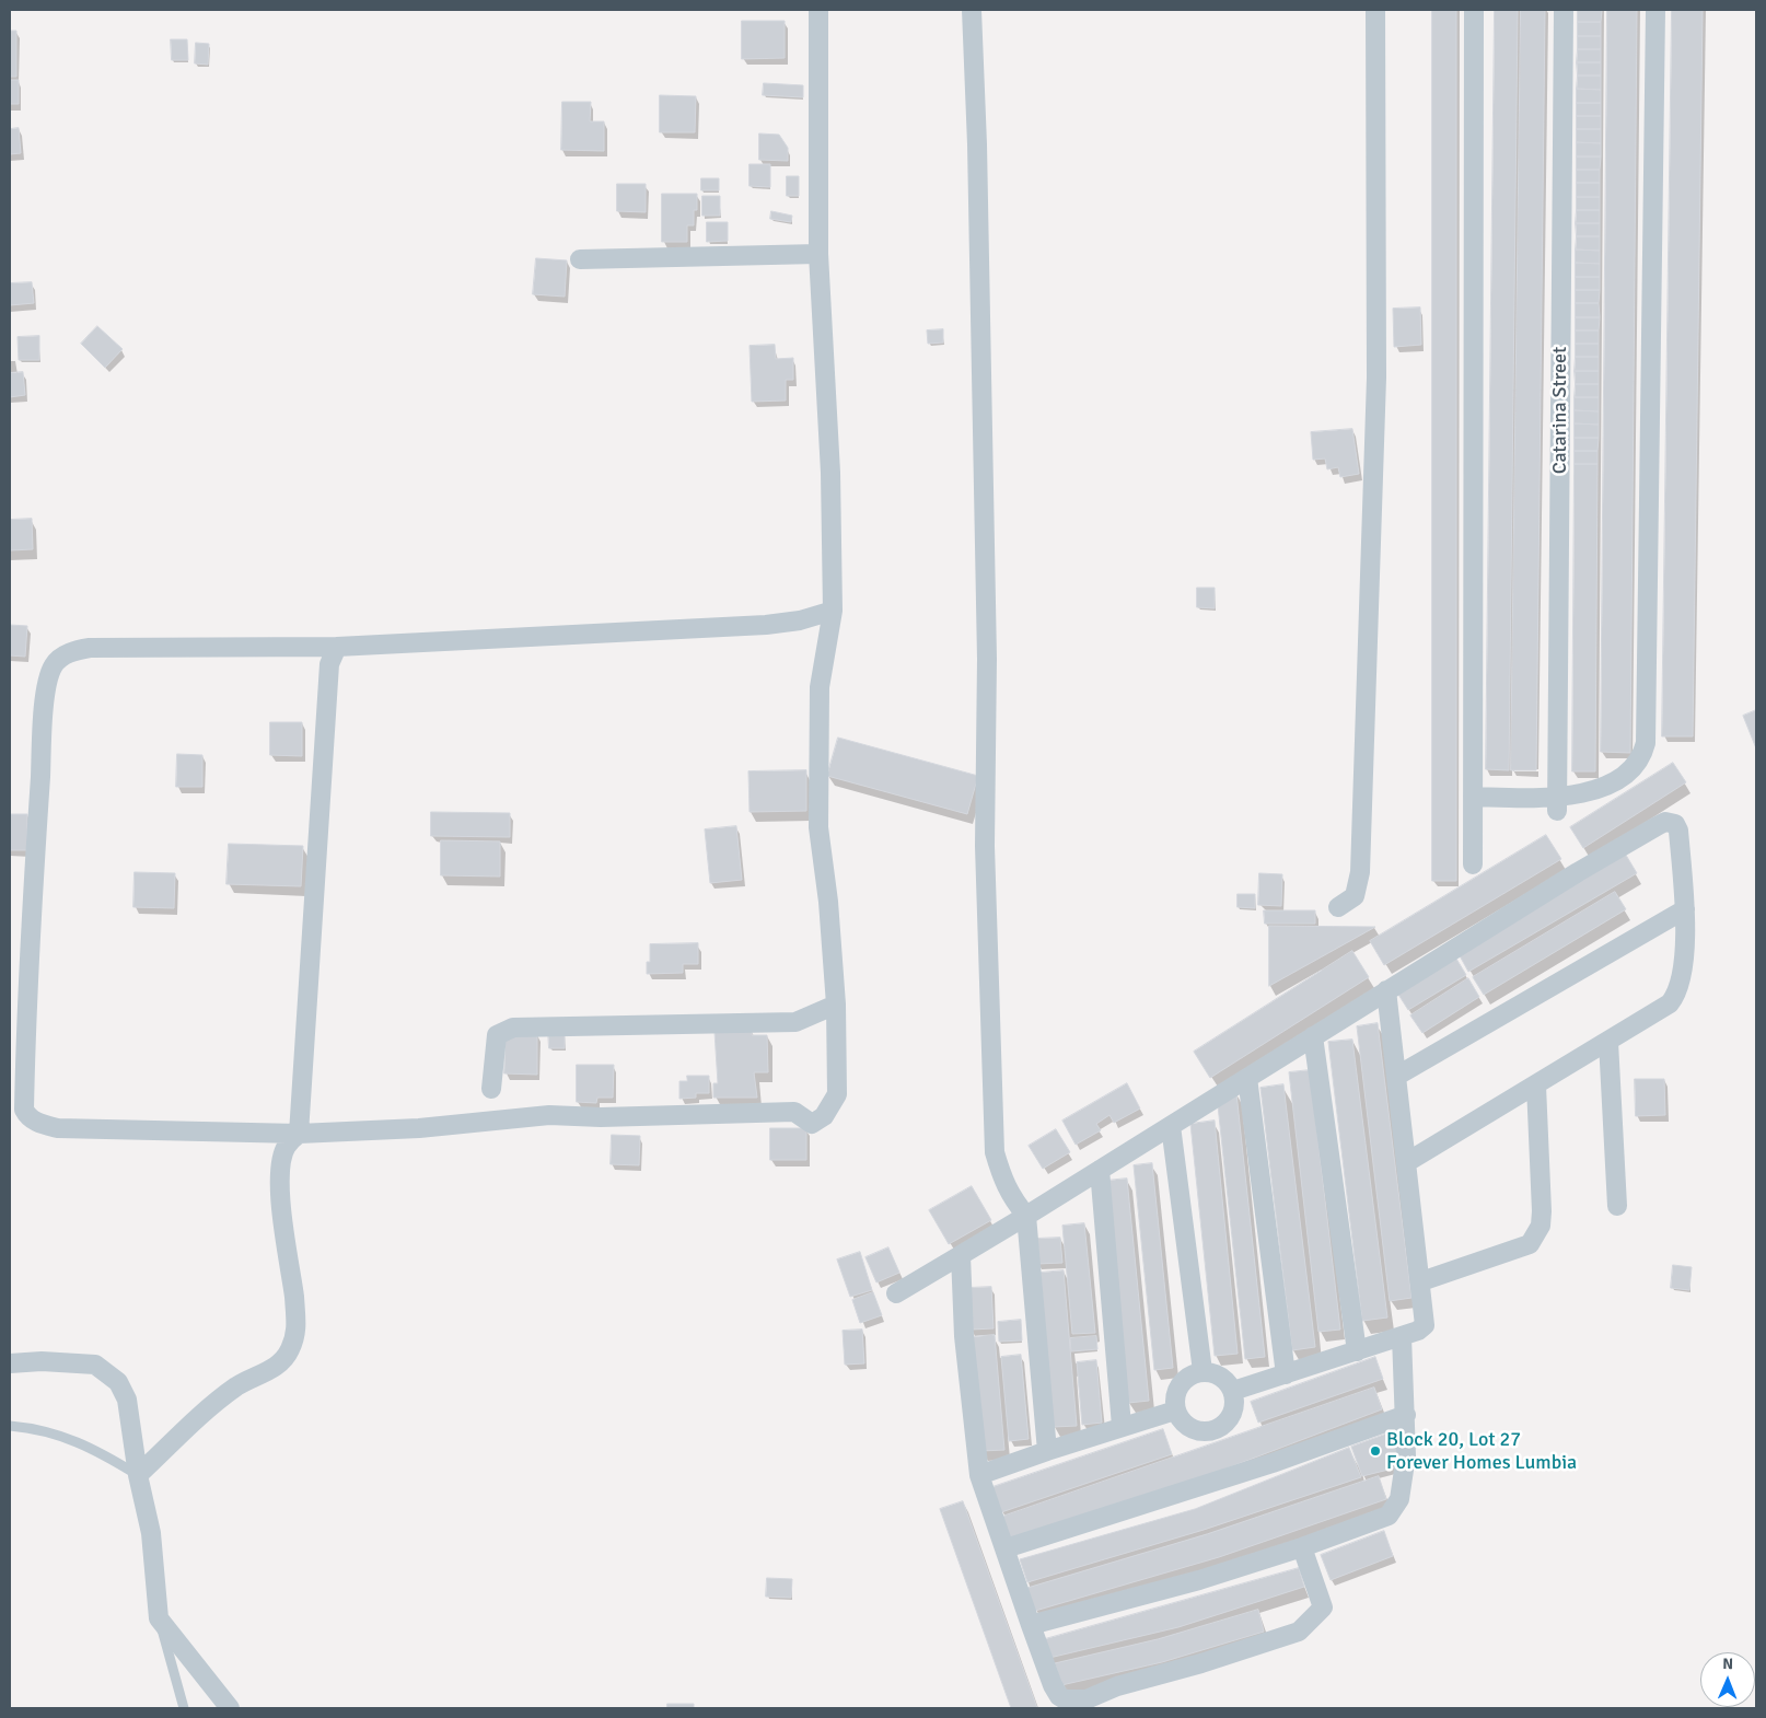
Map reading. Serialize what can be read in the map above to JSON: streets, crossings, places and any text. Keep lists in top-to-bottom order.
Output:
{
  "streets": {
    "street": ["Catarina Street"]
  },
  "places": ["Block 20, Lot 27 Forever Homes Lumbia"],
  "north": "top"
}
